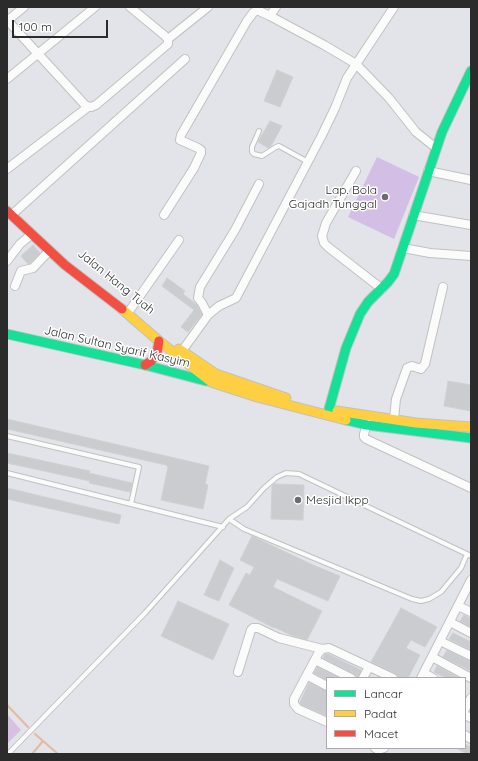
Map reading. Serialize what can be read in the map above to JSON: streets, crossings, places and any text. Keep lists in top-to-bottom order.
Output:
{
  "streets": {
    "main road": ["Jalan Hang Tuah", "Jalan Sultan Syarif Kasyim"]
  },
  "crossings": [
    ["Jalan Hang Tuah", "Jalan Sultan Syarif Kasyim"]
  ],
  "places": ["Lap. Bola Gajadh Tunggal", "Mesjid Ikpp"],
  "legend": ["Lancar", "Padat", "Macet"],
  "scale_bar": "100 m"
}
